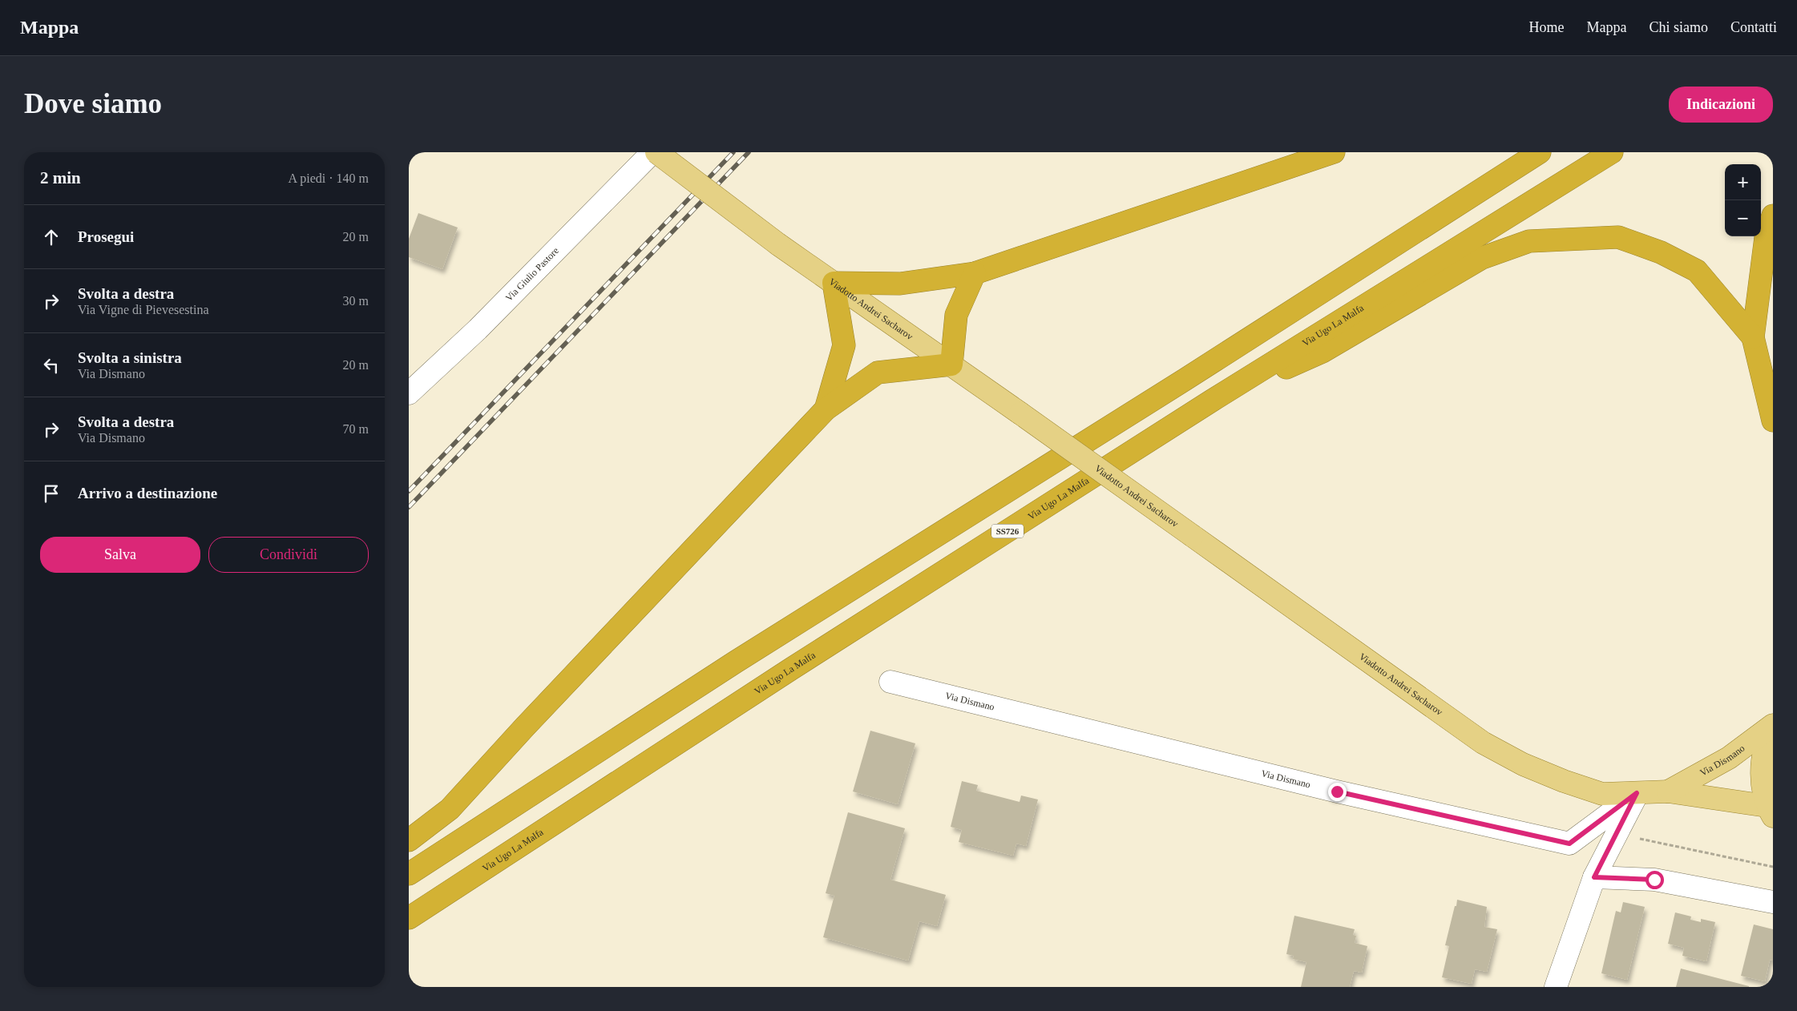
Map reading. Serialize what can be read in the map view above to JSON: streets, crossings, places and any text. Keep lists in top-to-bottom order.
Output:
{
  "streets": {
    "highway": ["Via Ugo La Malfa", "SS726"],
    "main road": ["Viadotto Andrei Sacharov", "Via Dismano"],
    "street": ["Via Giulio Pastore"]
  },
  "crossings": [
    ["Viadotto Andrei Sacharov", "Via Dismano"]
  ],
  "page": {
    "header": "Mappa",
    "nav": [
      "Home",
      "Mappa",
      "Chi siamo",
      "Contatti"
    ],
    "buttons": [
      "Indicazioni",
      ["Salva", "Condividi"]
    ],
    "title": "Dove siamo",
    "heading": ["2 min", "A piedi · 140 m"],
    "map_buttons": ["+", "−"],
    "list": [
      ["Prosegui", "20 m"],
      ["Svolta a destra", "Via Vigne di Pievesestina", "30 m"],
      ["Svolta a sinistra", "Via Dismano", "20 m"],
      ["Svolta a destra", "Via Dismano", "70 m"],
      "Arrivo a destinazione"
    ]
  }
}
